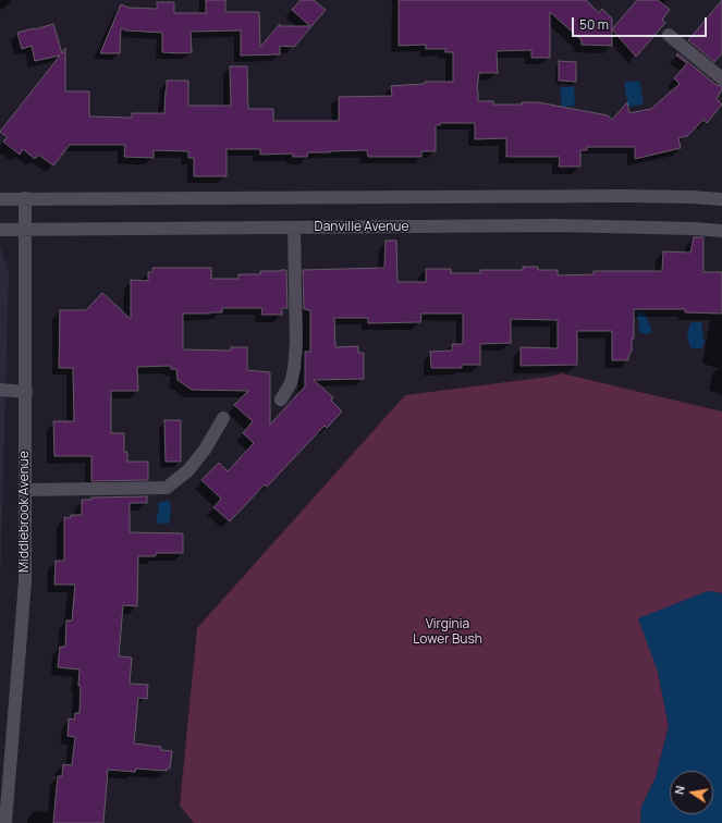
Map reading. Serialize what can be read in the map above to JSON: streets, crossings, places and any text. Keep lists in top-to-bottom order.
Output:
{
  "streets": {
    "street": ["Danville Avenue", "Middlebrook Avenue"]
  },
  "crossings": [
    ["Danville Avenue", "Middlebrook Avenue"]
  ],
  "parks": ["Virginia Lower Bush"],
  "scale_bar": "50 m",
  "north": "left"
}
